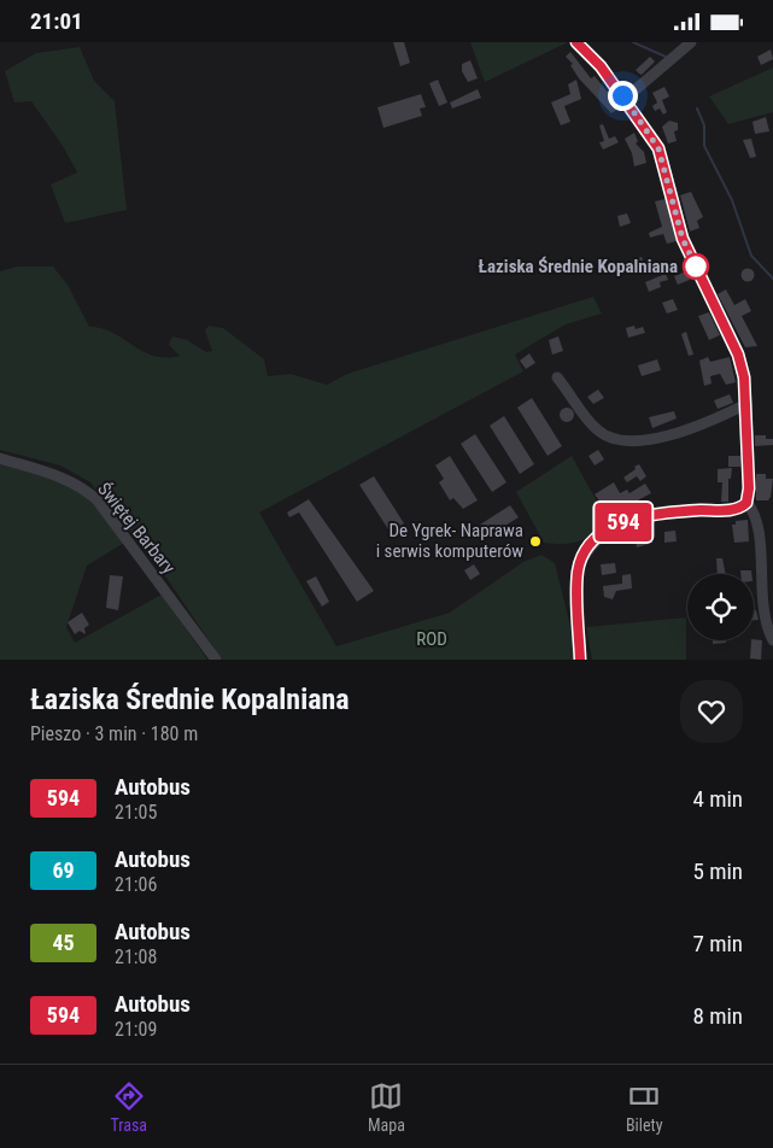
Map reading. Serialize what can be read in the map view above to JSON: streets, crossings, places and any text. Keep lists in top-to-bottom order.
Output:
{
  "streets": {
    "street": ["Świętej Barbary"]
  },
  "parks": ["ROD"],
  "places": ["Łaziska Średnie Kopalniana", "De Ygrek- Naprawa i serwis komputerów"],
  "lines": ["bus line 594"],
  "page": {
    "status": "21:01",
    "on_map": "594",
    "heading": ["Łaziska Średnie Kopalniana", "Pieszo · 3 min · 180 m"],
    "list": [
      {
        "mark": "594",
        "name": "Autobus",
        "note": "21:05",
        "value": "4 min"
      },
      {
        "mark": "69",
        "name": "Autobus",
        "note": "21:06",
        "value": "5 min"
      },
      {
        "mark": "45",
        "name": "Autobus",
        "note": "21:08",
        "value": "7 min"
      },
      {
        "mark": "594",
        "name": "Autobus",
        "note": "21:09",
        "value": "8 min"
      }
    ],
    "tabs": ["Trasa", "Mapa", "Bilety"]
  }
}
